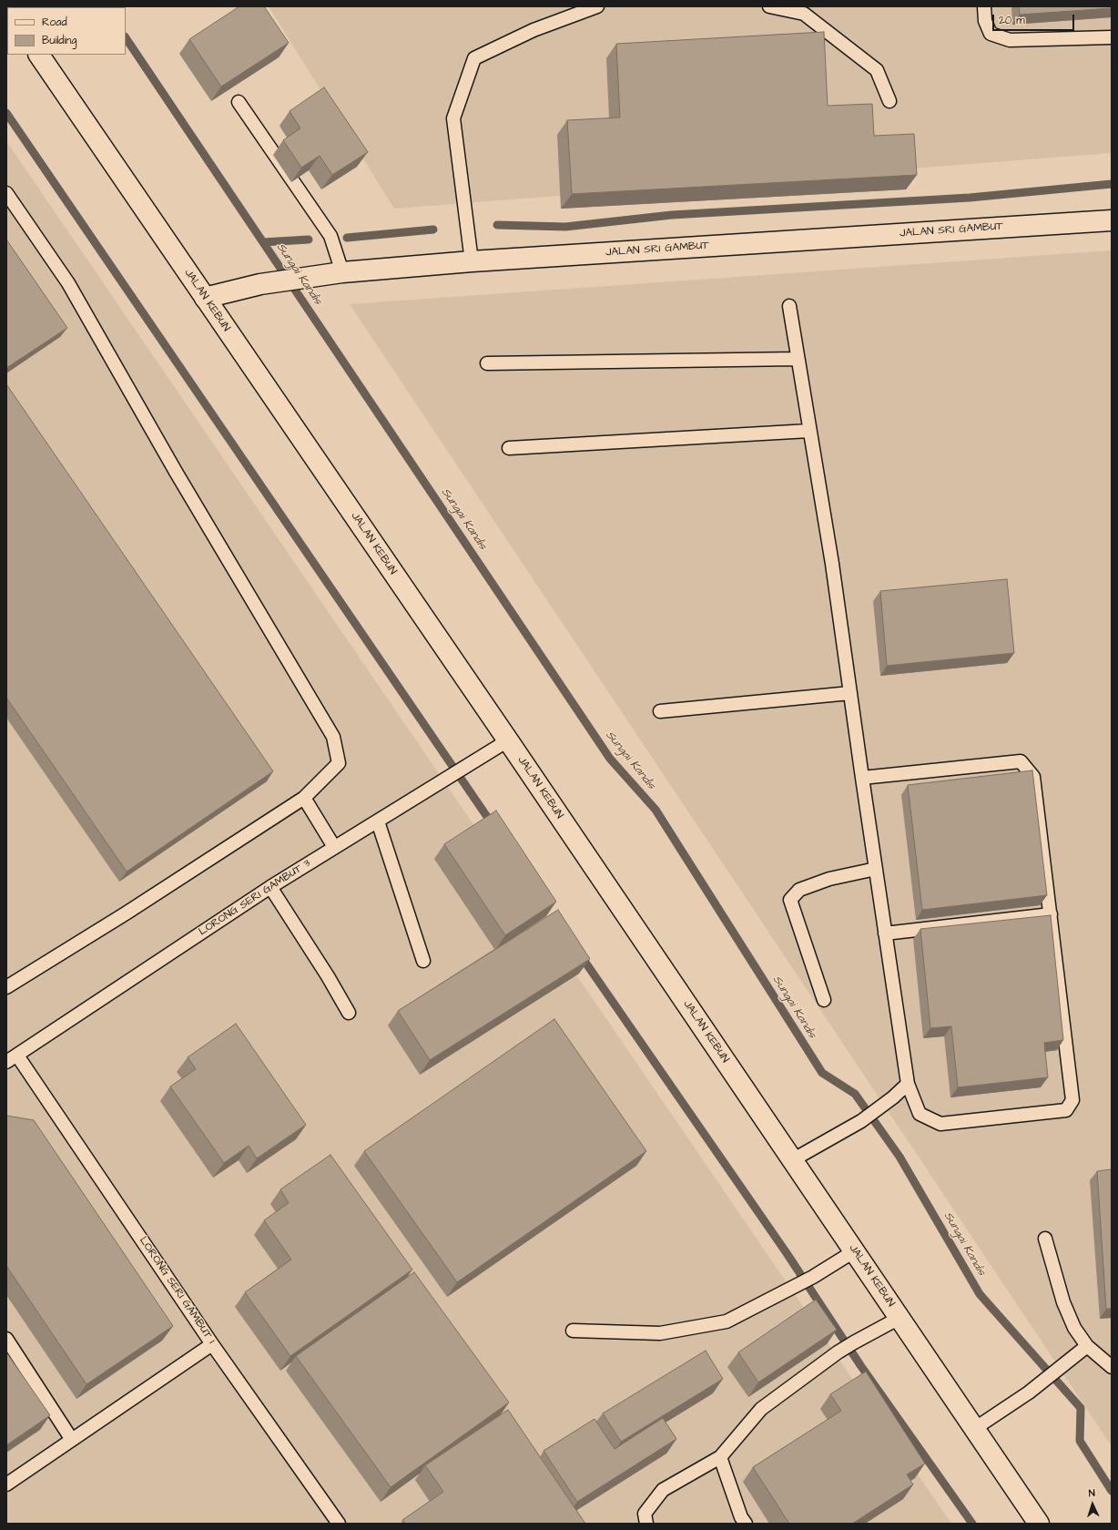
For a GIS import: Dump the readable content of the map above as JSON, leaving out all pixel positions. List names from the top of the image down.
{
  "streets": {
    "main road": ["JALAN SRI GAMBUT", "JALAN KEBUN"],
    "lane": ["LORONG SERI GAMBUT 3", "LORONG SERI GAMBUT 1"]
  },
  "crossings": [
    ["JALAN SRI GAMBUT", "JALAN KEBUN"],
    ["JALAN KEBUN", "LORONG SERI GAMBUT 3"],
    ["LORONG SERI GAMBUT 3", "LORONG SERI GAMBUT 1"]
  ],
  "water": ["Sungai Kandis"],
  "legend": ["Road", "Building"],
  "scale_bar": "20 m",
  "north": "top"
}
